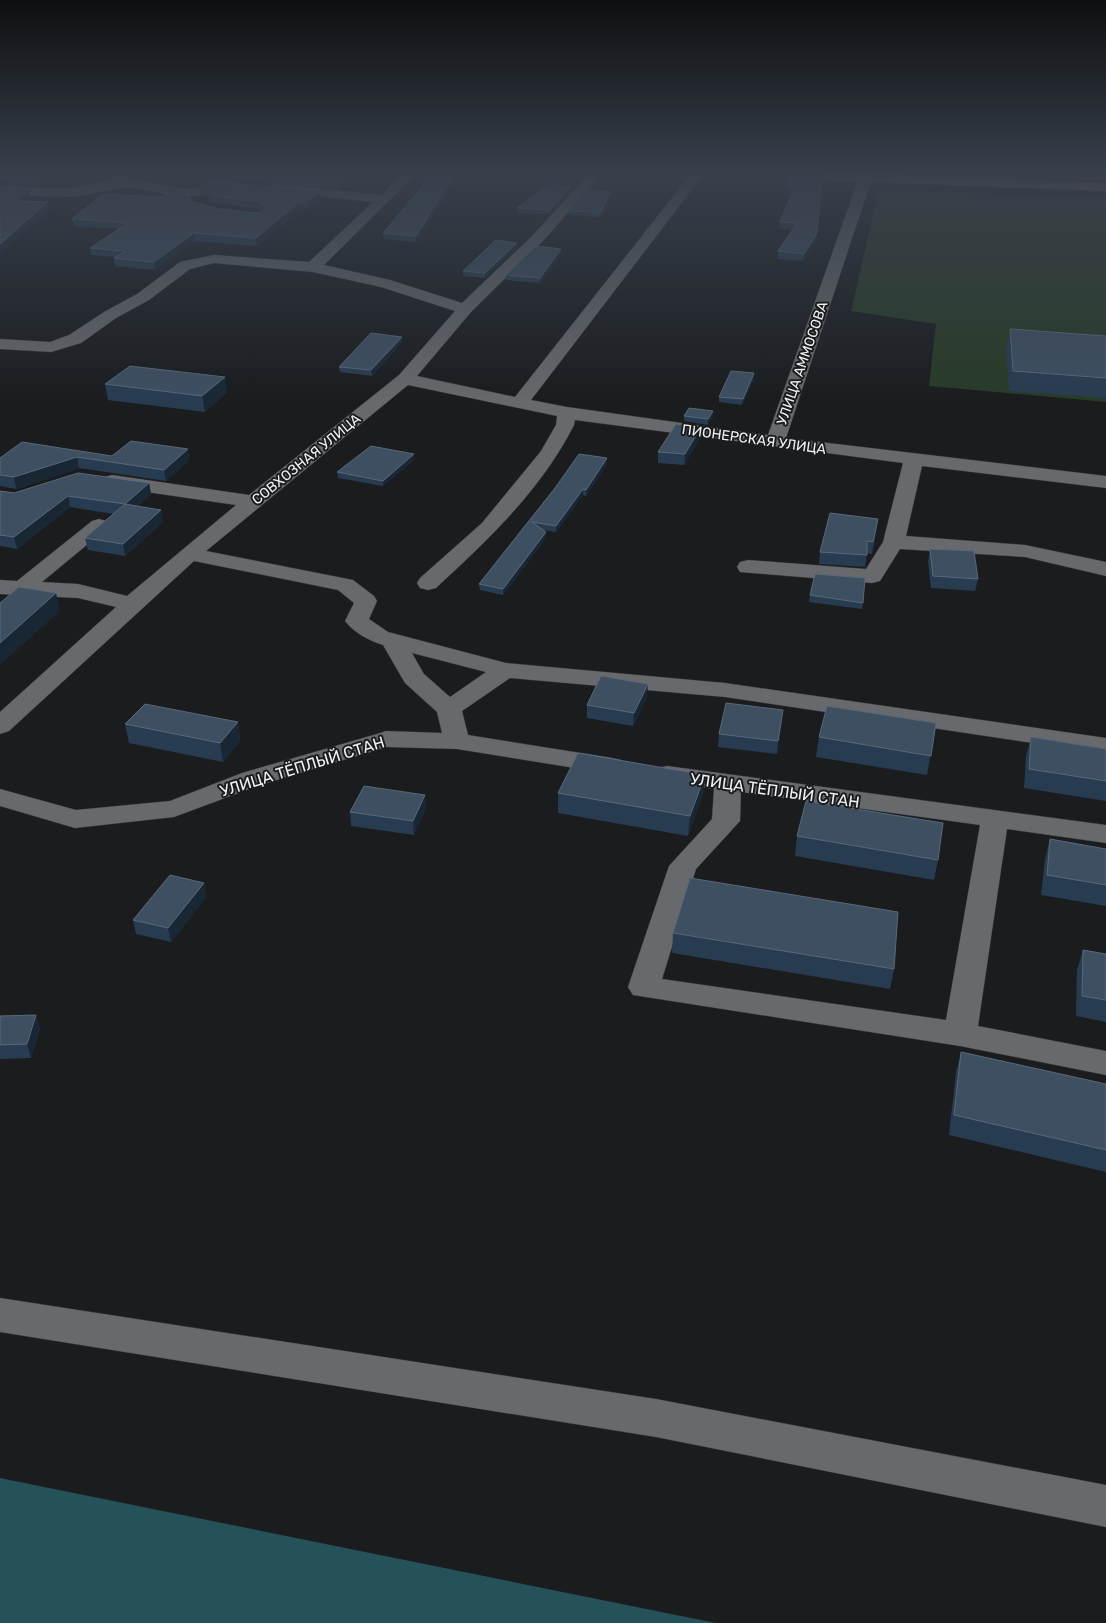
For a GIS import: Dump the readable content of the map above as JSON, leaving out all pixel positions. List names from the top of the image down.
{
  "streets": {
    "street": [
      "УЛИЦА АММОСОВА",
      "ПИОНЕРСКАЯ УЛИЦА",
      "СОВХОЗНАЯ УЛИЦА",
      "УЛИЦА ТЁПЛЫЙ СТАН"
    ]
  },
  "crossings": [
    ["УЛИЦА АММОСОВА", "ПИОНЕРСКАЯ УЛИЦА"],
    ["ПИОНЕРСКАЯ УЛИЦА", "СОВХОЗНАЯ УЛИЦА"]
  ]
}
